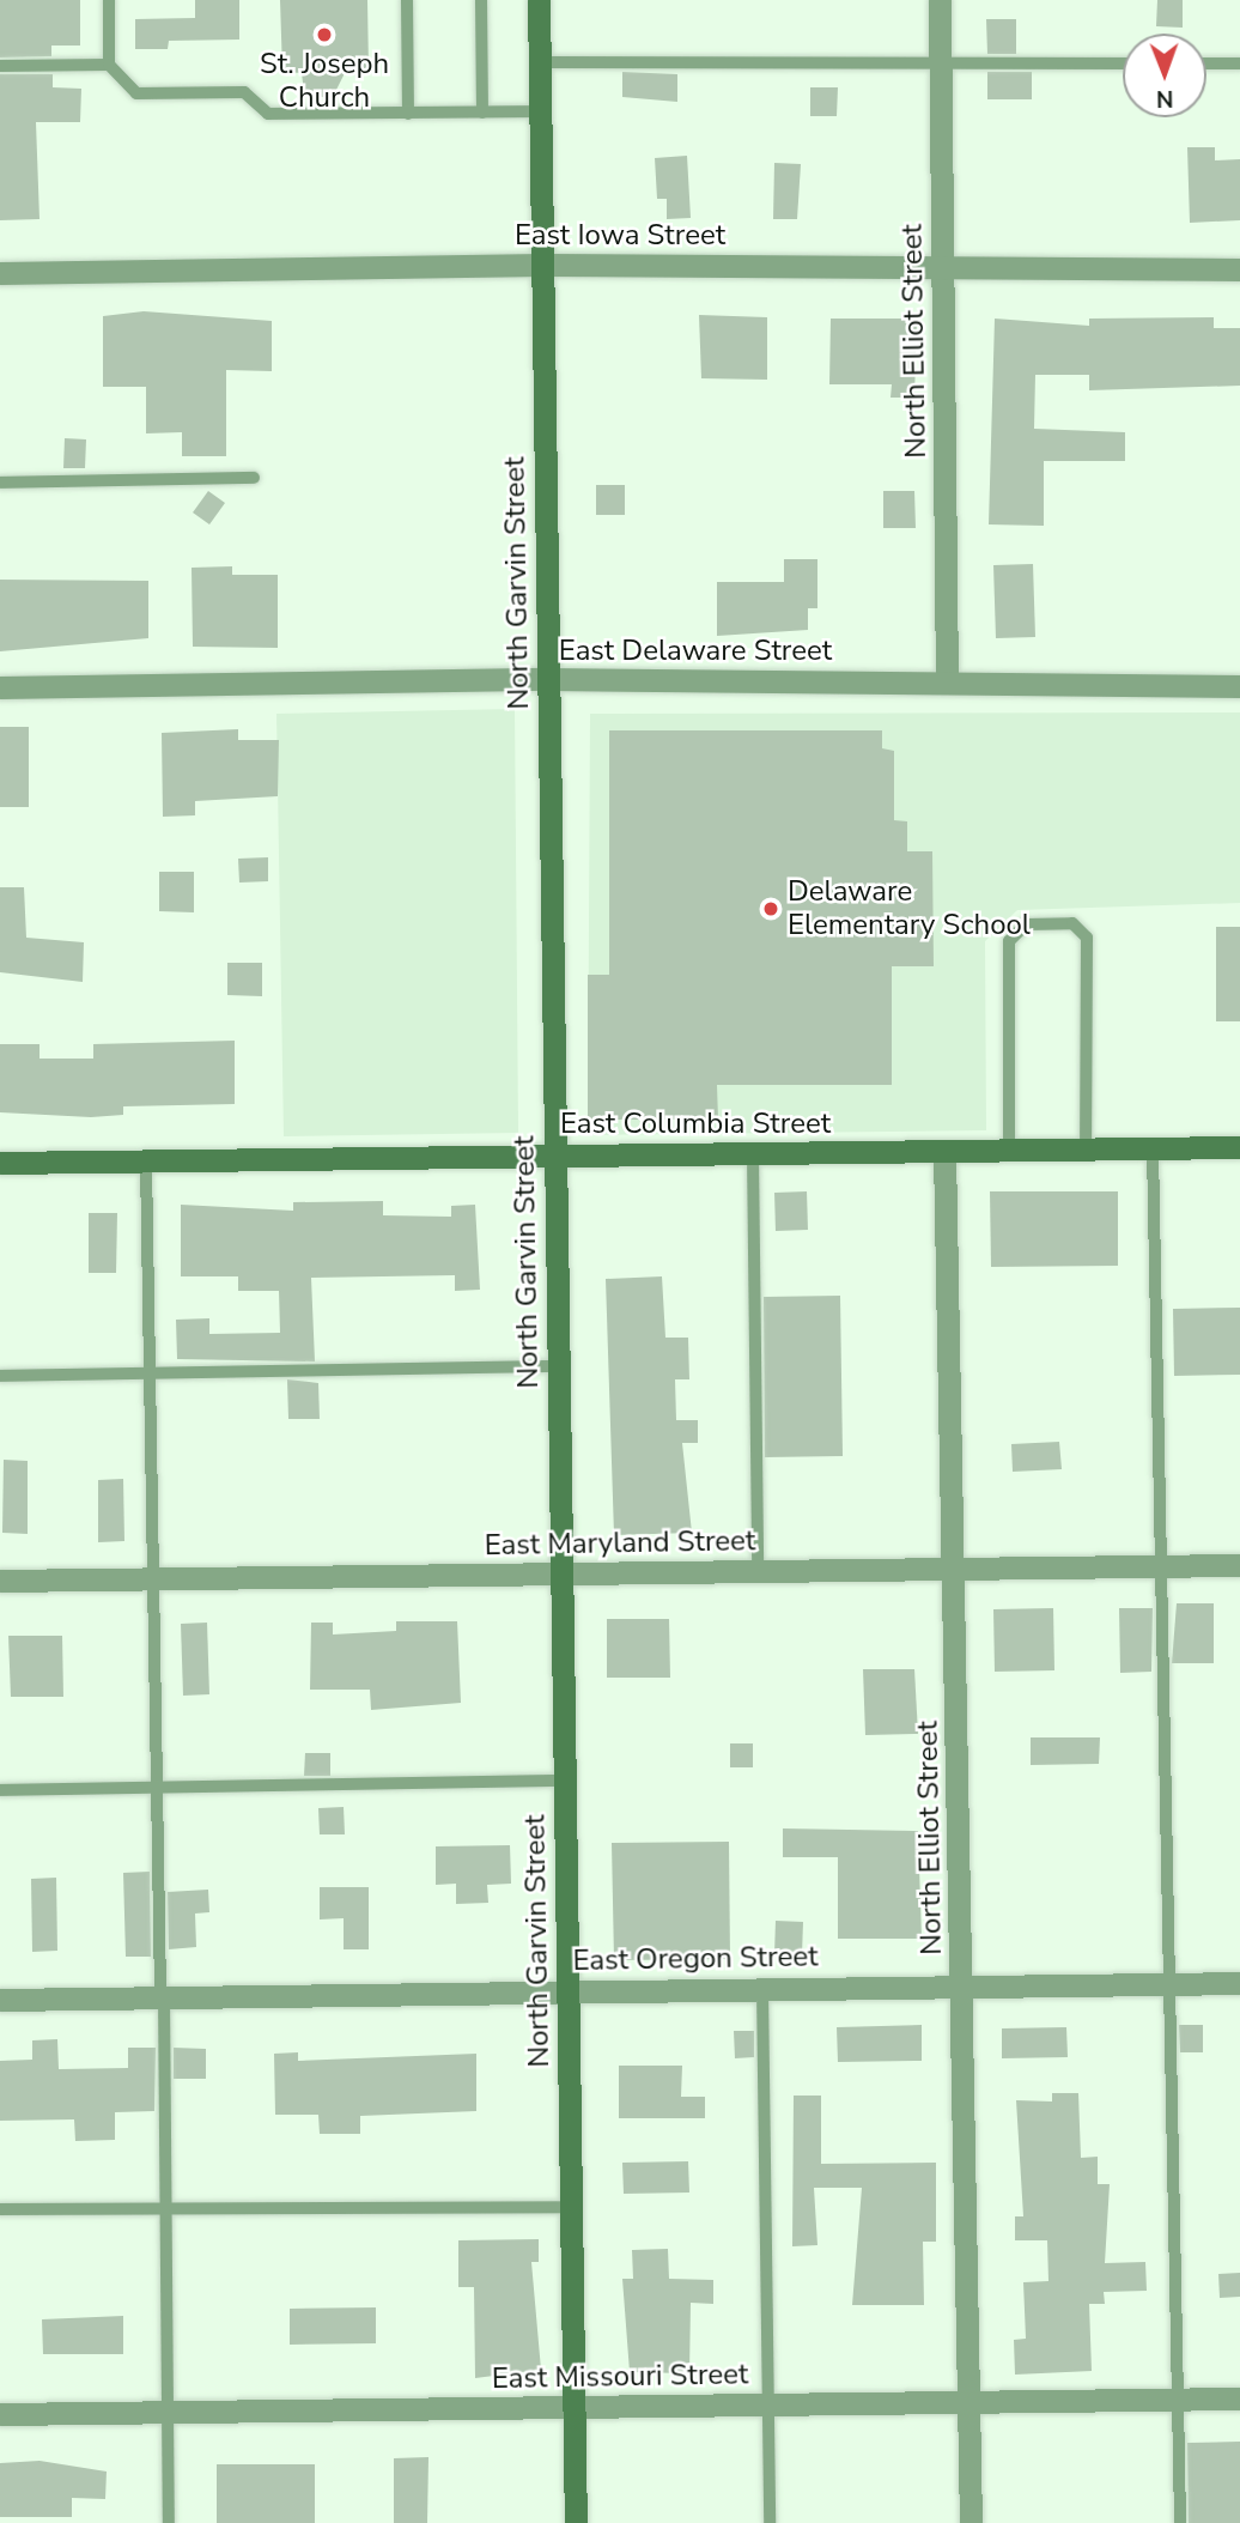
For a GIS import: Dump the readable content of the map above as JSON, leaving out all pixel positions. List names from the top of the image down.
{
  "streets": {
    "main road": ["North Garvin Street", "East Columbia Street"],
    "street": [
      "East Iowa Street",
      "North Elliot Street",
      "East Delaware Street",
      "East Maryland Street",
      "East Oregon Street",
      "East Missouri Street"
    ]
  },
  "crossings": [
    ["East Iowa Street", "North Elliot Street"],
    ["East Iowa Street", "North Garvin Street"],
    ["North Elliot Street", "East Delaware Street"],
    ["North Elliot Street", "East Columbia Street"],
    ["North Elliot Street", "East Maryland Street"],
    ["North Elliot Street", "East Oregon Street"],
    ["North Elliot Street", "East Missouri Street"],
    ["North Garvin Street", "East Delaware Street"],
    ["North Garvin Street", "East Columbia Street"],
    ["North Garvin Street", "East Maryland Street"],
    ["North Garvin Street", "East Oregon Street"],
    ["North Garvin Street", "East Missouri Street"]
  ],
  "places": ["St. Joseph Church", "Delaware Elementary School"],
  "north": "bottom"
}
